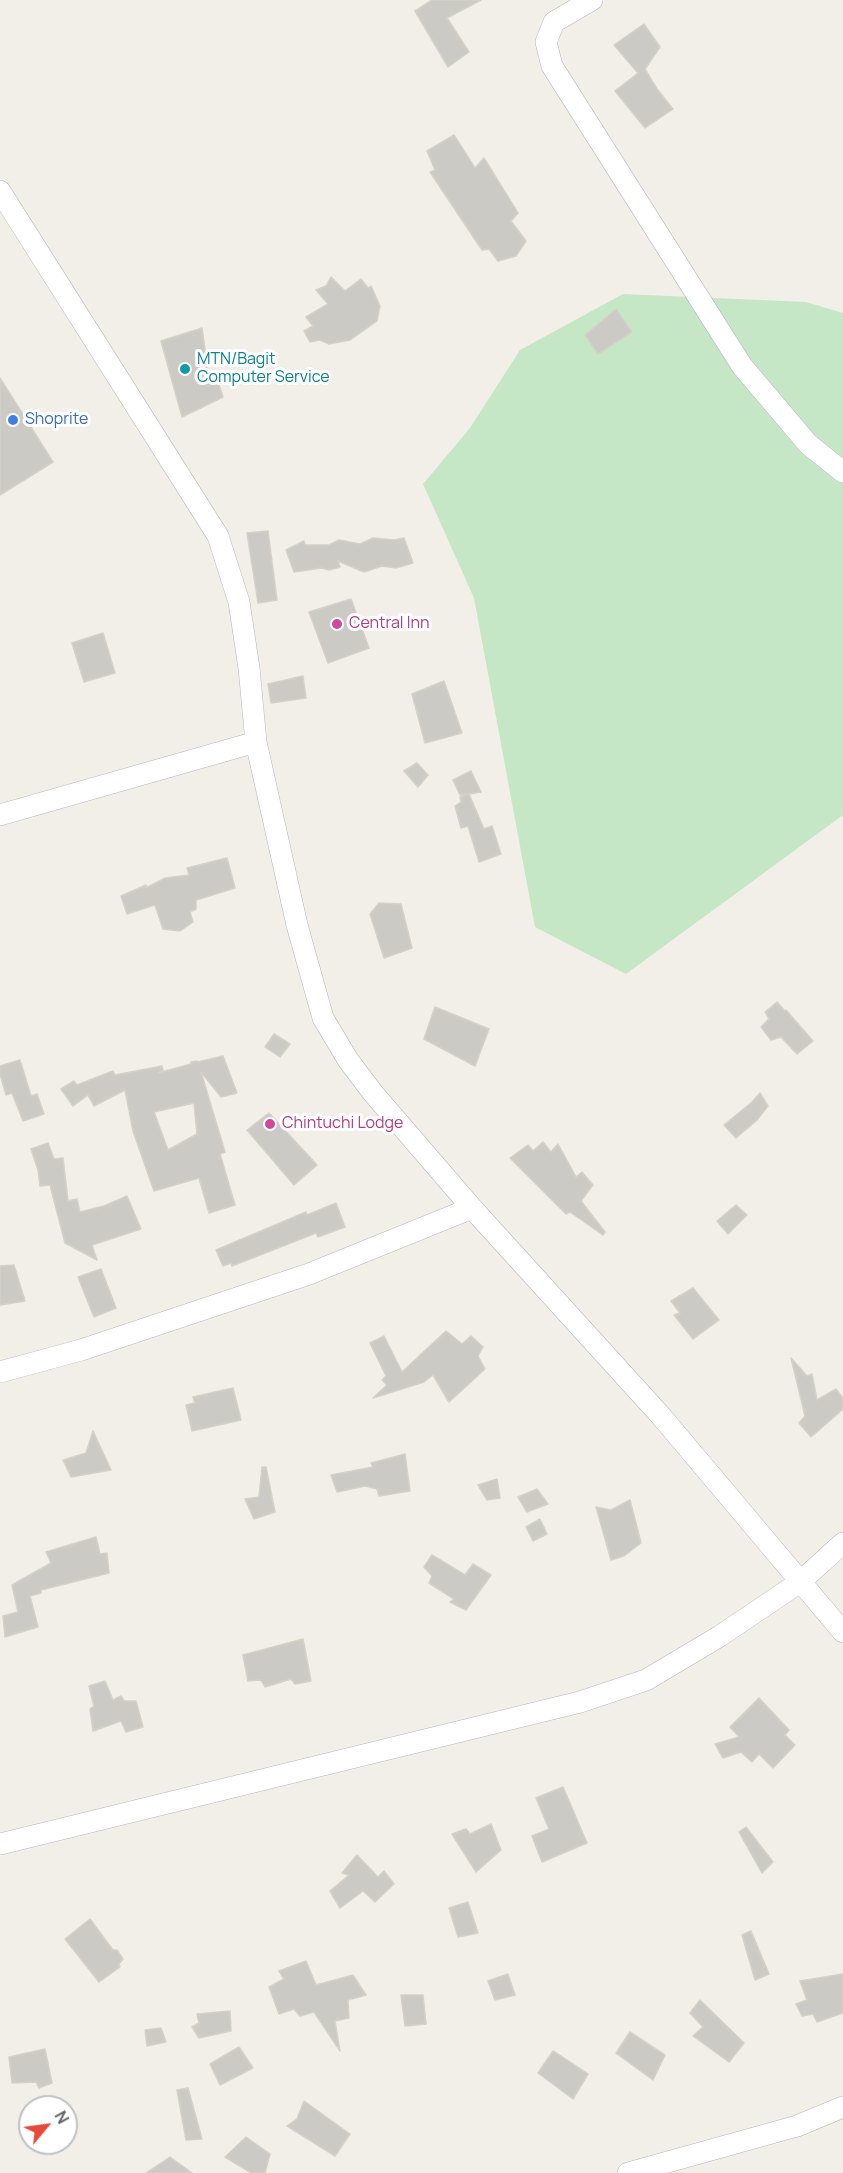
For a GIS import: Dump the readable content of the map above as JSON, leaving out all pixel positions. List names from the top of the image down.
{
  "places": [
    "MTN/Bagit Computer Service",
    "Shoprite",
    "Central Inn",
    "Chintuchi Lodge"
  ],
  "north": "top right"
}
